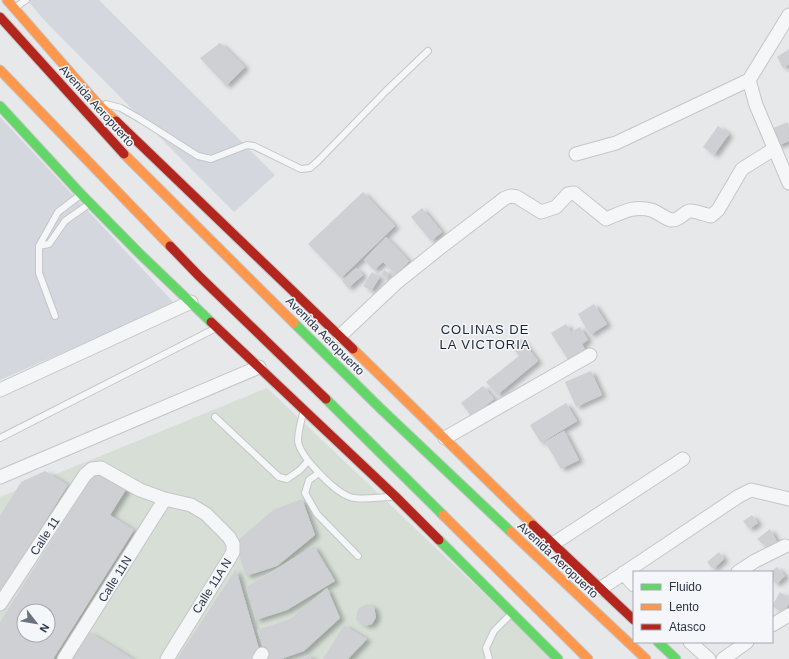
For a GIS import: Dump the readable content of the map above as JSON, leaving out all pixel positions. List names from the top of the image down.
{
  "streets": {
    "main road": ["Avenida Aeropuerto"],
    "street": ["Calle 11", "Calle 11N", "Calle 11A N"]
  },
  "crossings": [
    ["Calle 11", "Calle 11N"],
    ["Calle 11", "Calle 11A N"],
    ["Calle 11N", "Calle 11A N"]
  ],
  "districts": ["COLINAS DE LA VICTORIA"],
  "legend": ["Fluido", "Lento", "Atasco"],
  "north": "bottom right"
}
